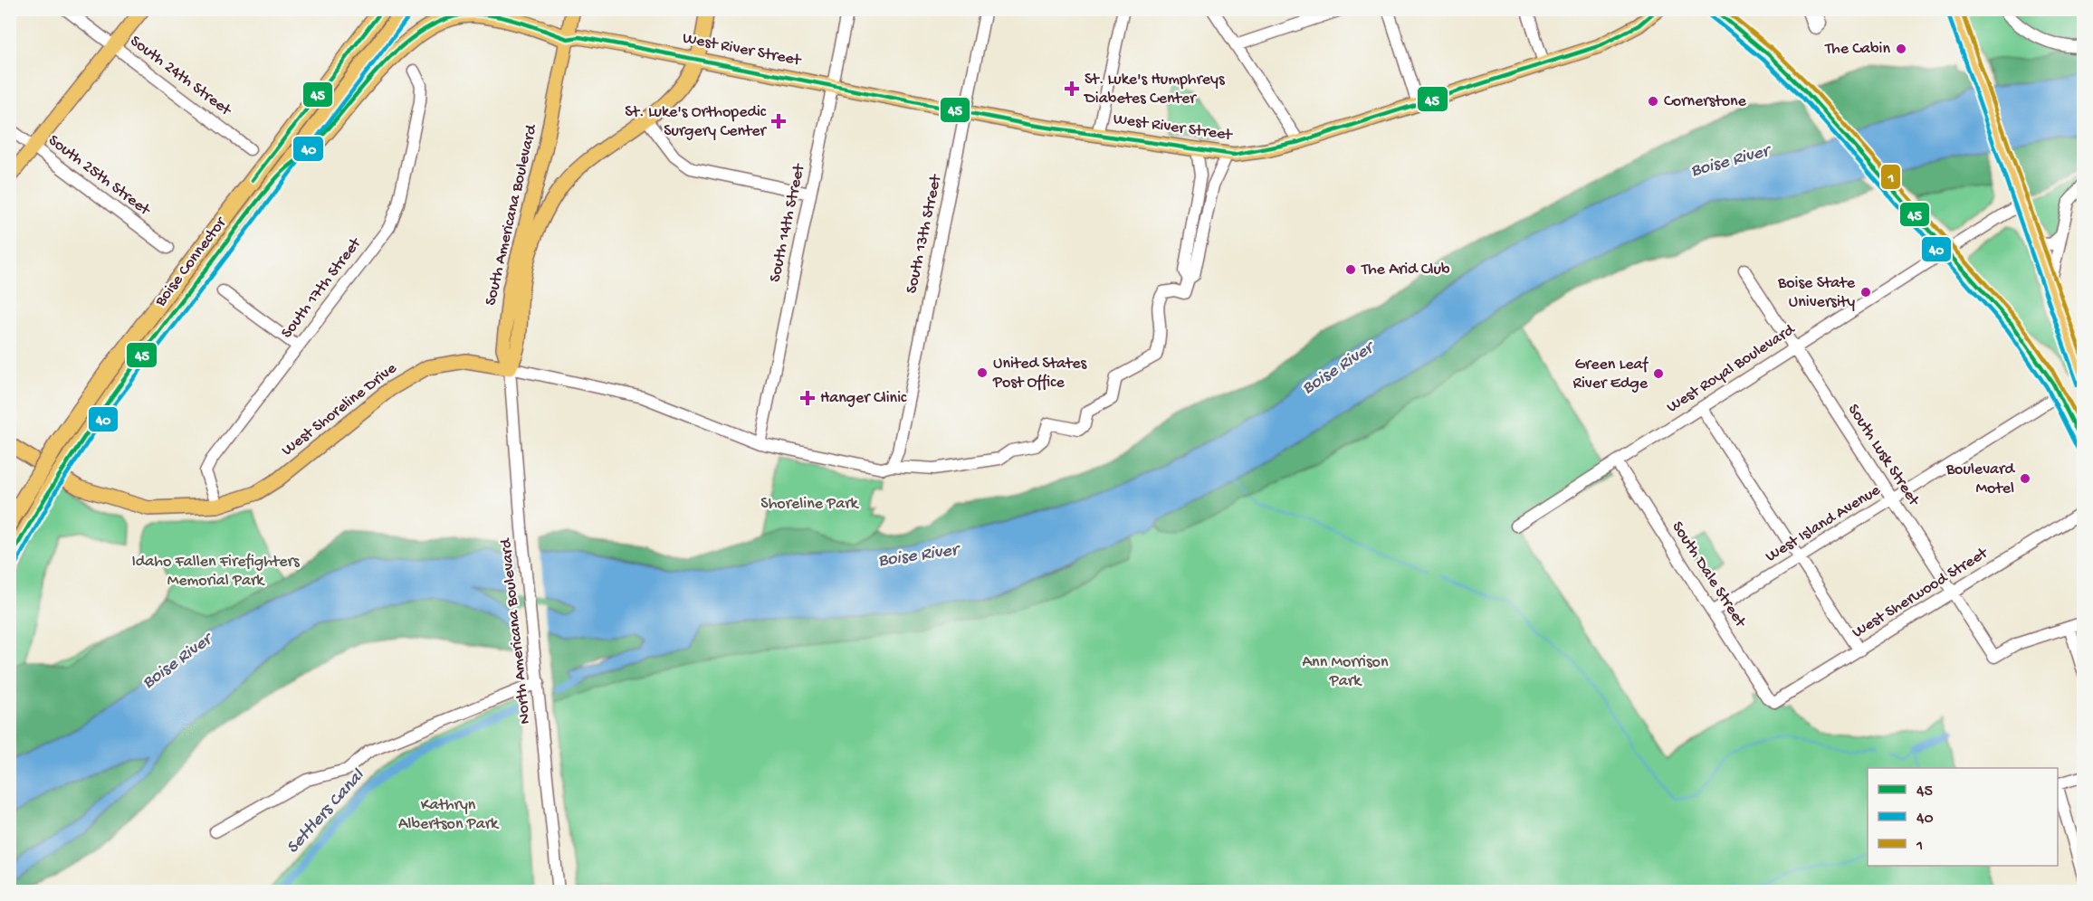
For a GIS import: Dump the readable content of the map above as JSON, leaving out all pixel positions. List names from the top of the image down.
{
  "streets": {
    "highway": ["Boise Connector"],
    "main road": ["West River Street", "South Americana Boulevard", "West Shoreline Drive"],
    "street": [
      "South 24th Street",
      "South 25th Street",
      "South 14th Street",
      "South 13th Street",
      "South 17th Street",
      "West Royal Boulevard",
      "South Lusk Street",
      "West Island Avenue",
      "South Dale Street",
      "West Sherwood Street",
      "North Americana Boulevard"
    ]
  },
  "crossings": [
    ["West River Street", "South Americana Boulevard"],
    ["West River Street", "South 14th Street"],
    ["West River Street", "South 13th Street"],
    ["South Americana Boulevard", "West Shoreline Drive"],
    ["South Americana Boulevard", "North Americana Boulevard"],
    ["South 14th Street", "West Shoreline Drive"],
    ["South 13th Street", "West Shoreline Drive"],
    ["South 17th Street", "West Shoreline Drive"],
    ["West Royal Boulevard", "South Lusk Street"],
    ["West Royal Boulevard", "South Dale Street"],
    ["West Shoreline Drive", "North Americana Boulevard"],
    ["South Lusk Street", "West Island Avenue"],
    ["South Lusk Street", "West Sherwood Street"],
    ["West Island Avenue", "South Dale Street"],
    ["South Dale Street", "West Sherwood Street"]
  ],
  "water": ["Boise River", "Settlers Canal"],
  "parks": [
    "Shoreline Park",
    "Idaho Fallen Firefighters Memorial Park",
    "Ann Morrison Park",
    "Kathryn Albertson Park"
  ],
  "places": {
    "other": [
      "The Cabin",
      "Cornerstone",
      "The Arid Club",
      "Boise State University",
      "United States Post Office",
      "Green Leaf River Edge",
      "Boulevard Motel"
    ],
    "health": ["St. Luke's Humphreys Diabetes Center", "St. Luke's Orthopedic Surgery Center", "Hanger Clinic"]
  },
  "lines": ["transit line 45", "transit line 1", "transit line 40"],
  "legend": ["45", "40", "1"]
}
